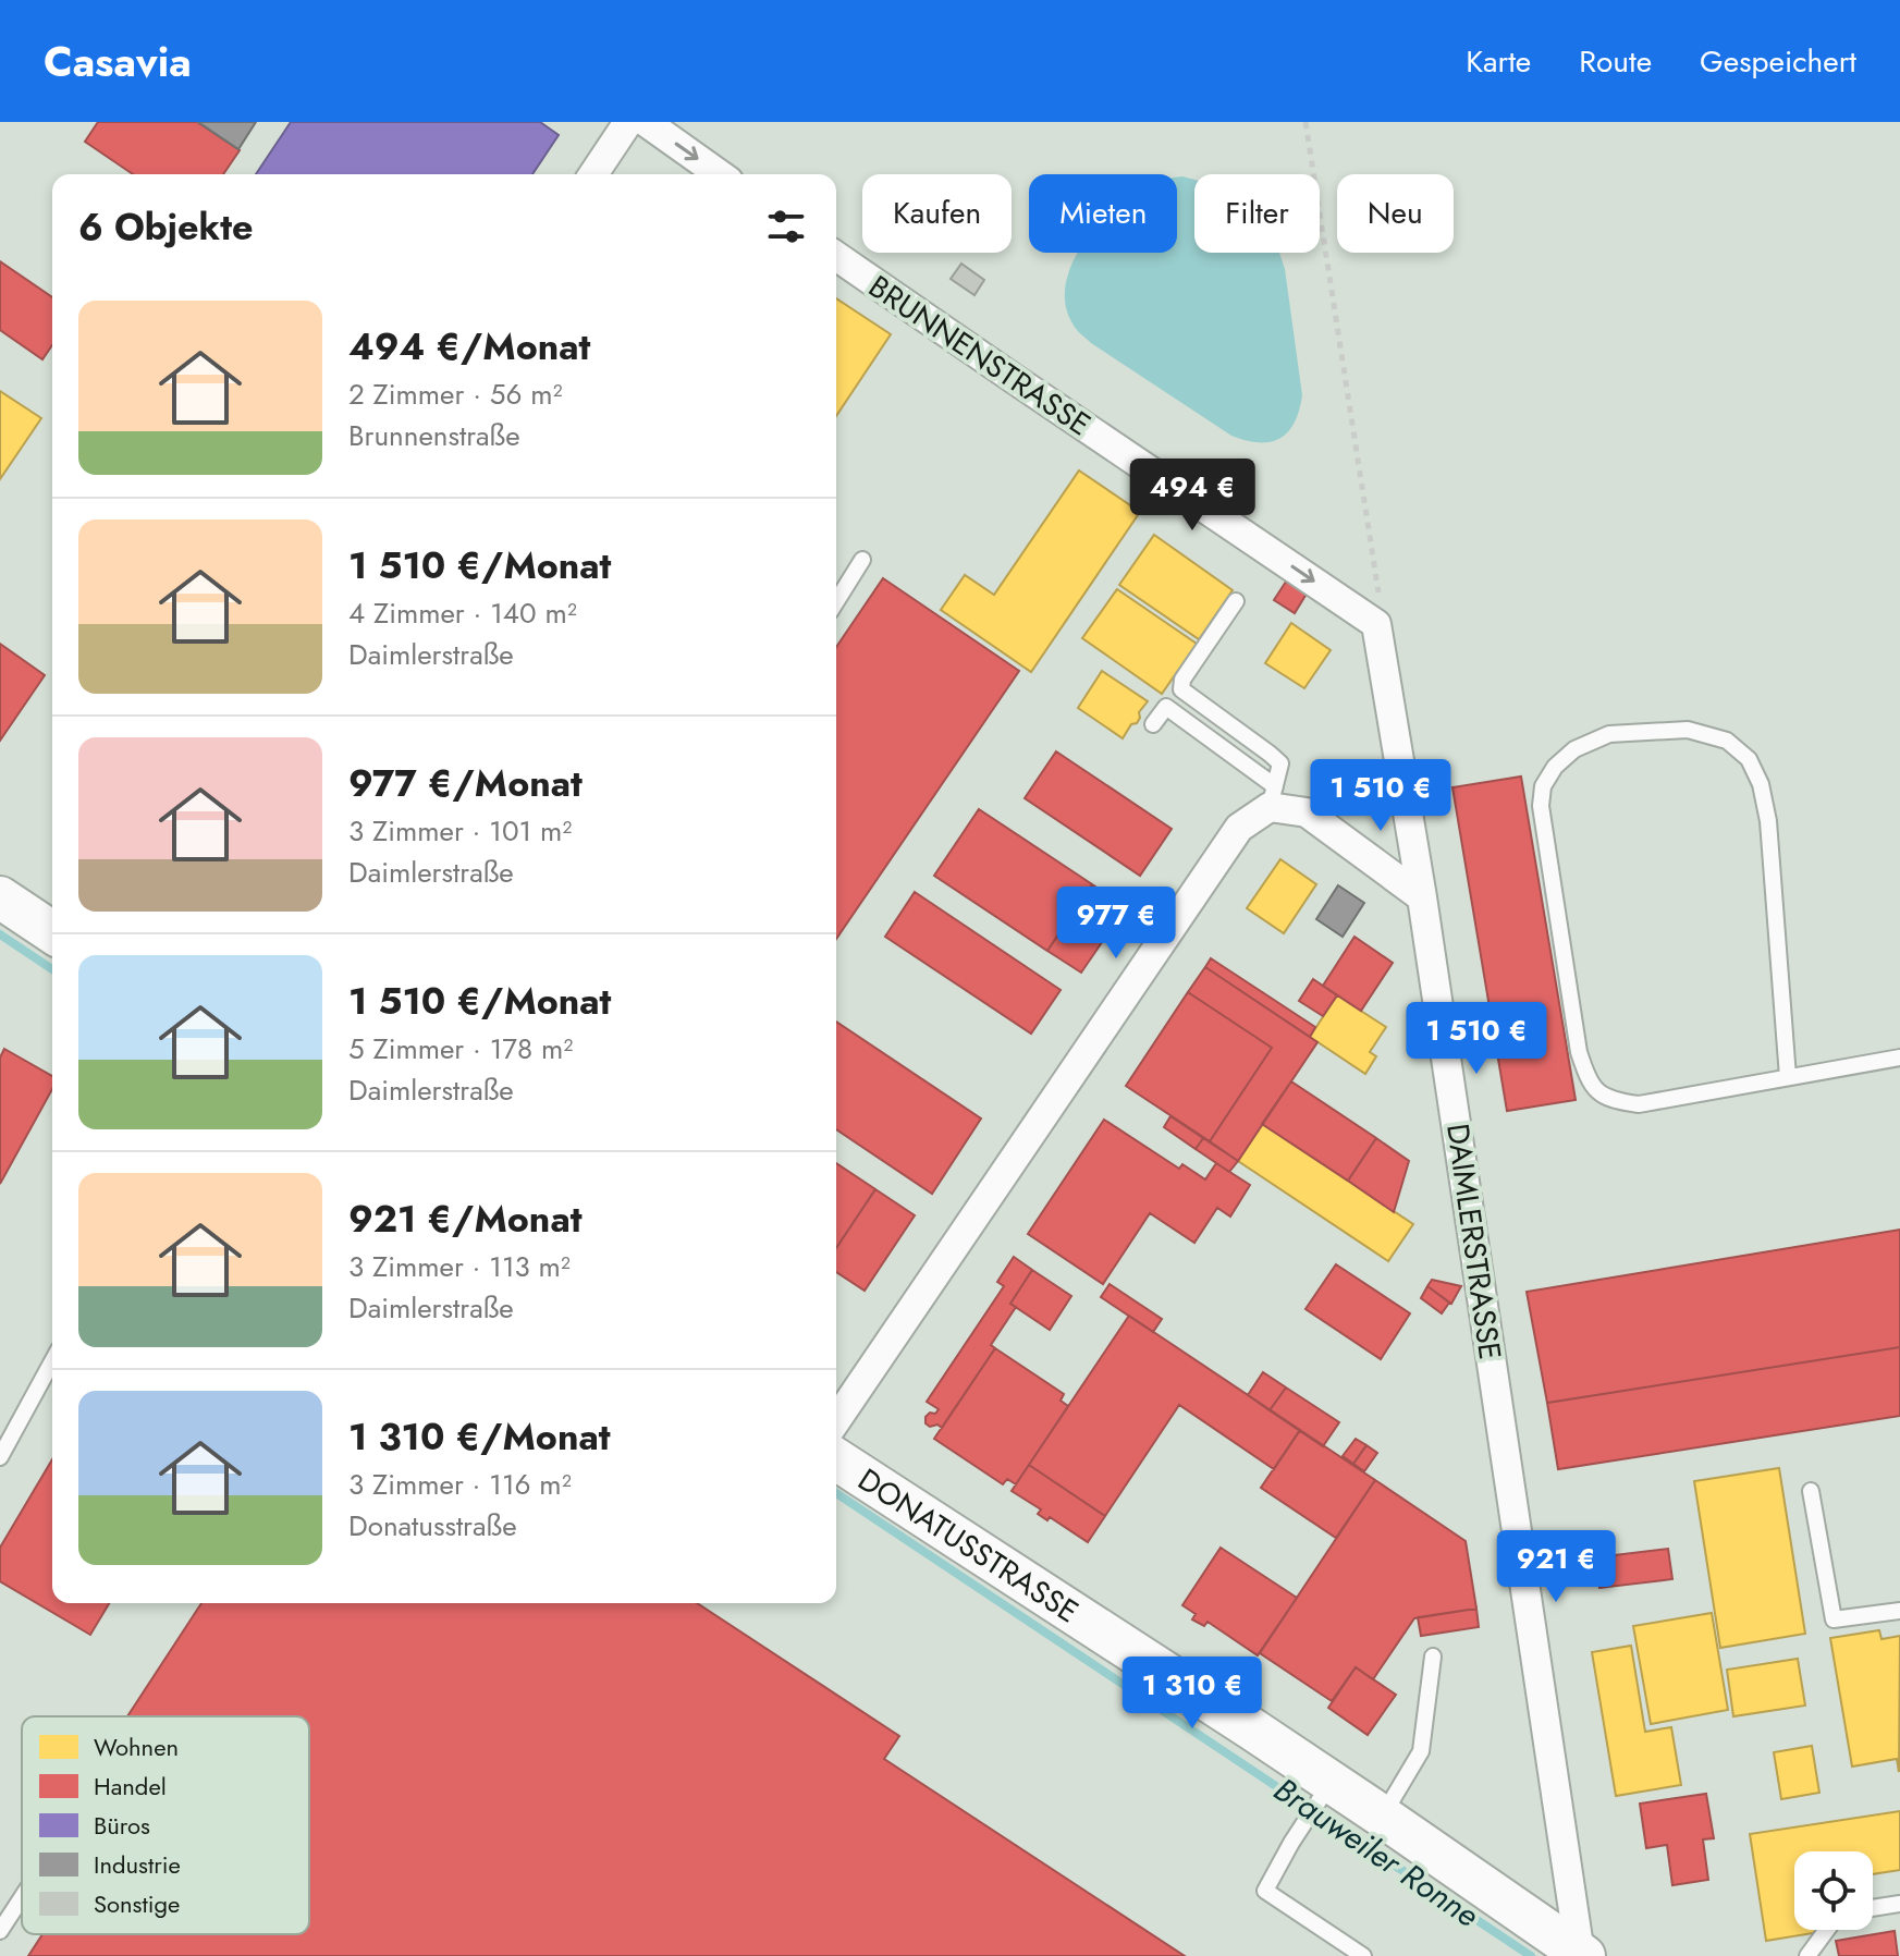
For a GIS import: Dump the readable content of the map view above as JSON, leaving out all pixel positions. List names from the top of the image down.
{
  "streets": {
    "street": ["BRUNNENSTRASSE", "DAIMLERSTRASSE", "DONATUSSTRASSE"]
  },
  "crossings": [
    ["DAIMLERSTRASSE", "DONATUSSTRASSE"]
  ],
  "one_way": ["BRUNNENSTRASSE"],
  "water": ["Brauweiler Ronne"],
  "legend": [
    "Wohnen",
    "Handel",
    "Büros",
    "Industrie",
    "Sonstige"
  ],
  "page": {
    "header": "Casavia",
    "nav": ["Karte", "Route", "Gespeichert"],
    "chip": [
      "Kaufen",
      "Mieten",
      "Filter",
      "Neu"
    ],
    "heading": "6 Objekte",
    "list": [
      {
        "name": "494 €/Monat",
        "note": "2 Zimmer · 56 m² · Brunnenstraße"
      },
      {
        "name": "1 510 €/Monat",
        "note": "4 Zimmer · 140 m² · Daimlerstraße"
      },
      {
        "name": "977 €/Monat",
        "note": "3 Zimmer · 101 m² · Daimlerstraße"
      },
      {
        "name": "1 510 €/Monat",
        "note": "5 Zimmer · 178 m² · Daimlerstraße"
      },
      {
        "name": "921 €/Monat",
        "note": "3 Zimmer · 113 m² · Daimlerstraße"
      },
      {
        "name": "1 310 €/Monat",
        "note": "3 Zimmer · 116 m² · Donatusstraße"
      }
    ],
    "price": [
      "494 €",
      "1 510 €",
      "977 €",
      "1 510 €",
      "921 €",
      "1 310 €"
    ]
  }
}
